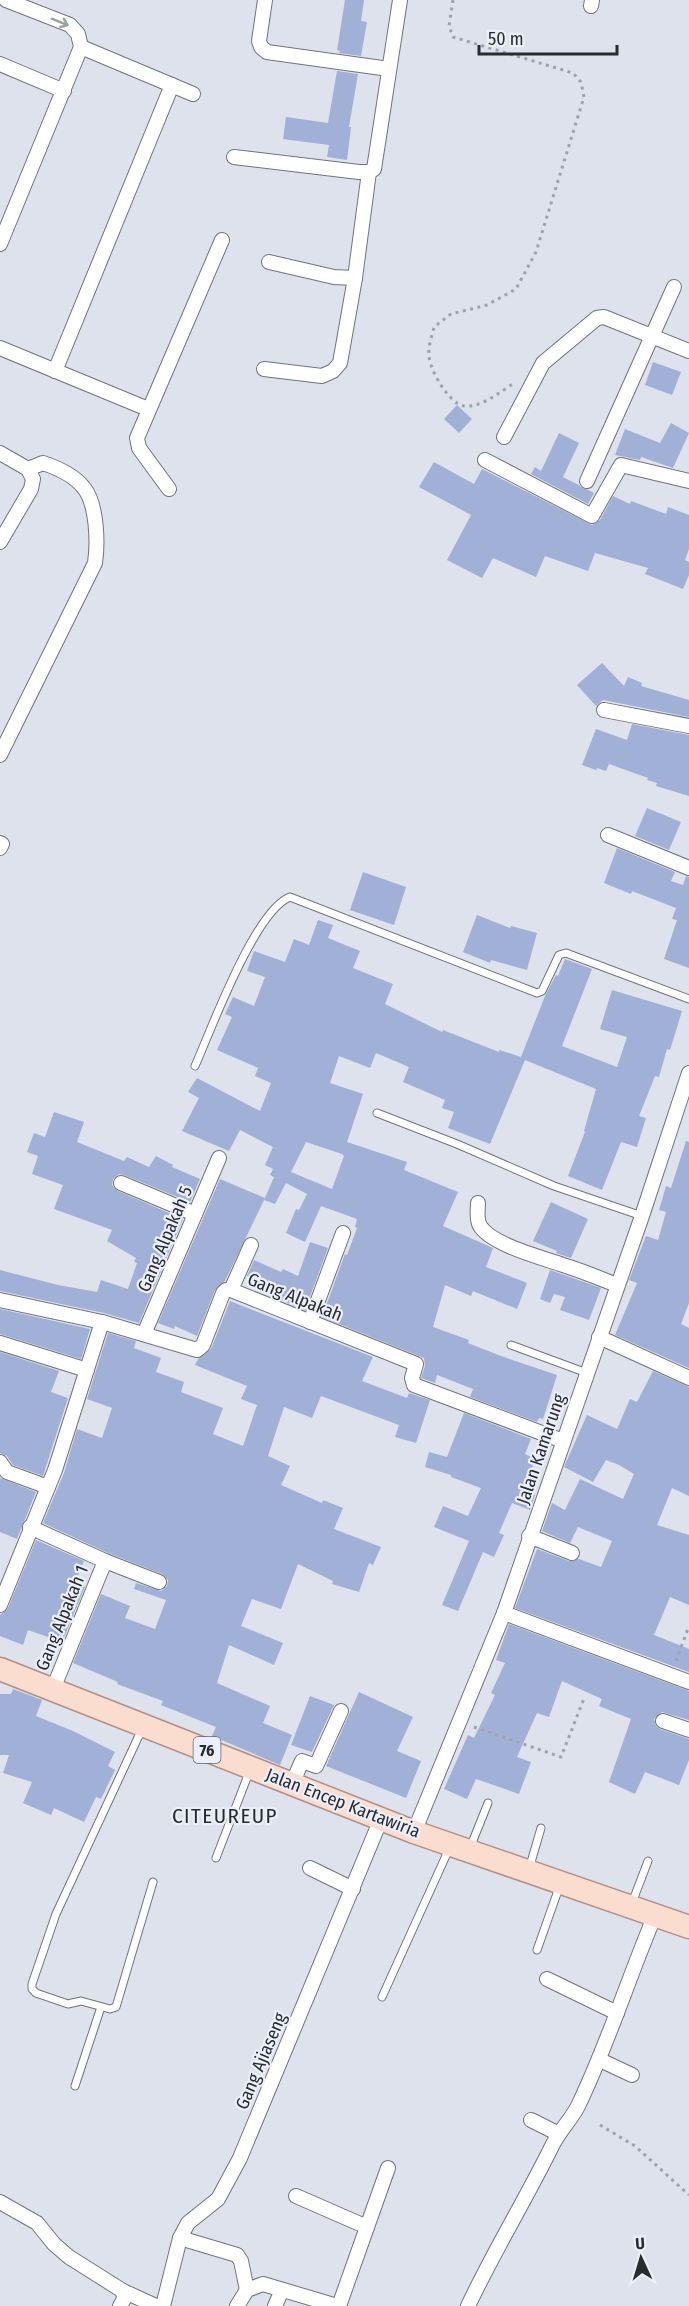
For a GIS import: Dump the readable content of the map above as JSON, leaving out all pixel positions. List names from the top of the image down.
{
  "streets": {
    "main road": ["76", "Jalan Encep Kartawiria"],
    "street": [
      "Gang Alpakah 5",
      "Gang Alpakah",
      "Jalan Kamarung",
      "Gang Alpakah 1",
      "Gang Ajiaseng"
    ]
  },
  "crossings": [
    ["Gang Alpakah 5", "Gang Alpakah"],
    ["Gang Alpakah", "Jalan Kamarung"],
    ["Jalan Kamarung", "Jalan Encep Kartawiria"],
    ["Gang Alpakah 1", "Jalan Encep Kartawiria"],
    ["Jalan Encep Kartawiria", "Gang Ajiaseng"]
  ],
  "districts": ["CITEUREUP"],
  "scale_bar": "50 m",
  "north": "top"
}
